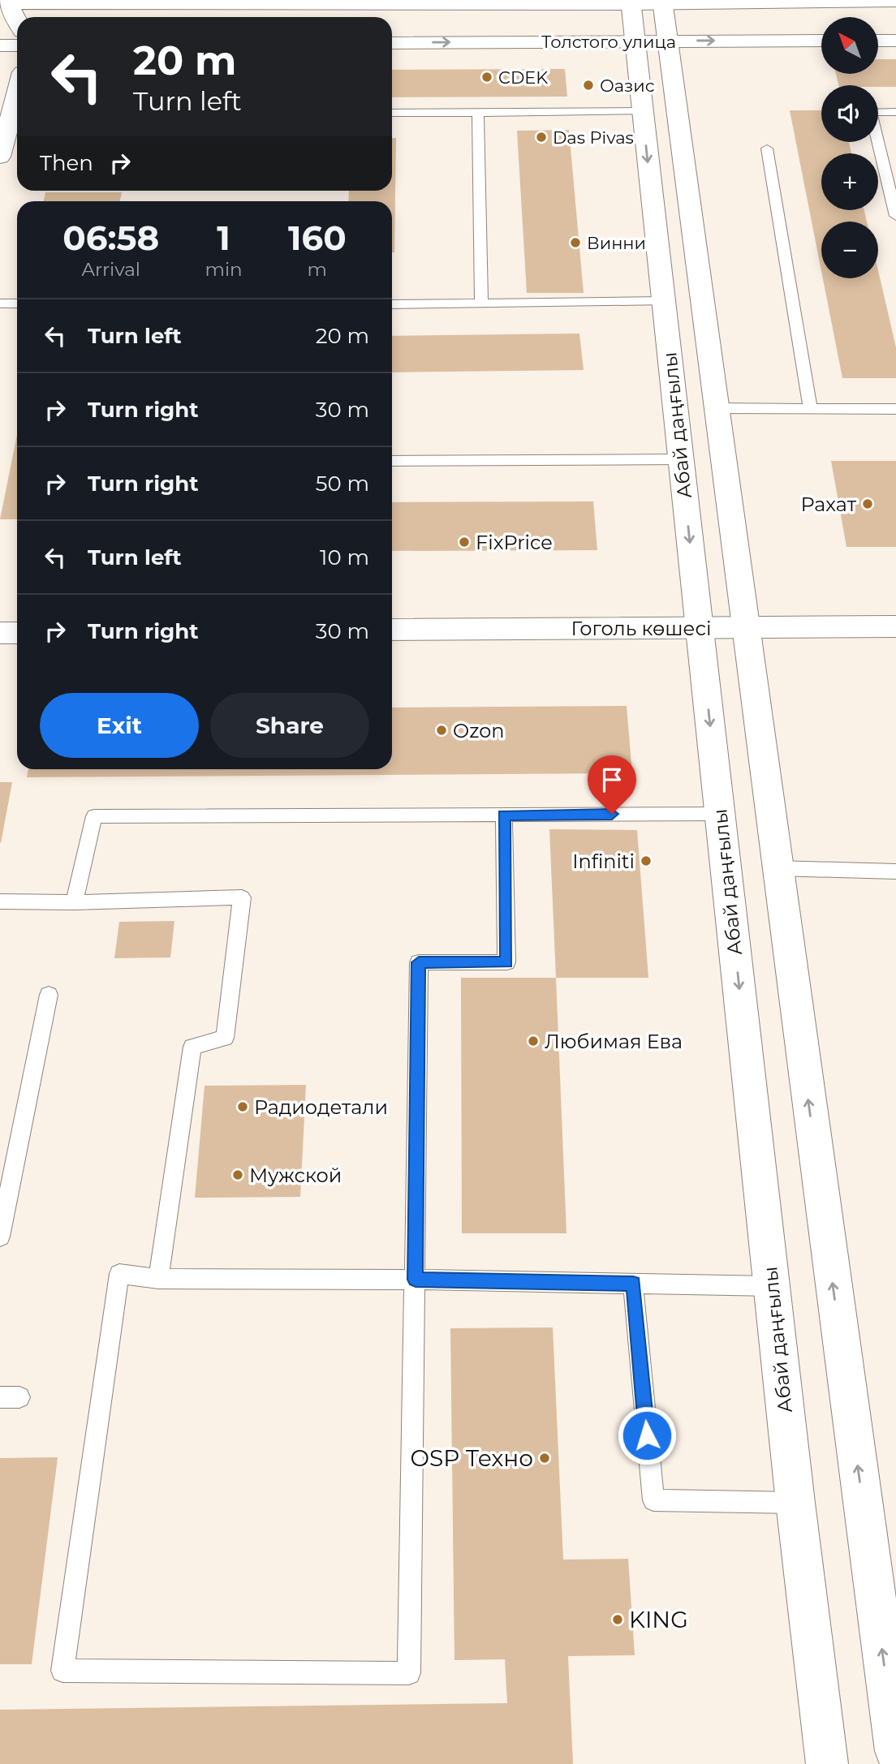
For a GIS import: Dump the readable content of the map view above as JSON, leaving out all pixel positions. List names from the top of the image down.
{
  "streets": {
    "main road": ["Толстого улица", "Абай даңғылы", "Гоголь көшесі"]
  },
  "crossings": [
    ["Толстого улица", "Абай даңғылы"],
    ["Абай даңғылы", "Гоголь көшесі"]
  ],
  "places": [
    "CDEK",
    "Оазис",
    "Das Pivas",
    "Винни",
    "Рахат",
    "FixPrice",
    "Ozon",
    "Infiniti",
    "Любимая Ева",
    "Радиодетали",
    "Мужской",
    "OSP Техно",
    "KING"
  ],
  "north": "top left",
  "page": {
    "map_buttons": ["+", "−"],
    "turn": ["20 m", "Turn left"],
    "then": "Then",
    "eta": [
      "06:58",
      "Arrival",
      "1",
      "min",
      "160",
      "m"
    ],
    "list": [
      {
        "name": "Turn left",
        "value": "20 m"
      },
      {
        "name": "Turn right",
        "value": "30 m"
      },
      {
        "name": "Turn right",
        "value": "50 m"
      },
      {
        "name": "Turn left",
        "value": "10 m"
      },
      {
        "name": "Turn right",
        "value": "30 m"
      }
    ],
    "buttons": ["Exit", "Share"]
  }
}
